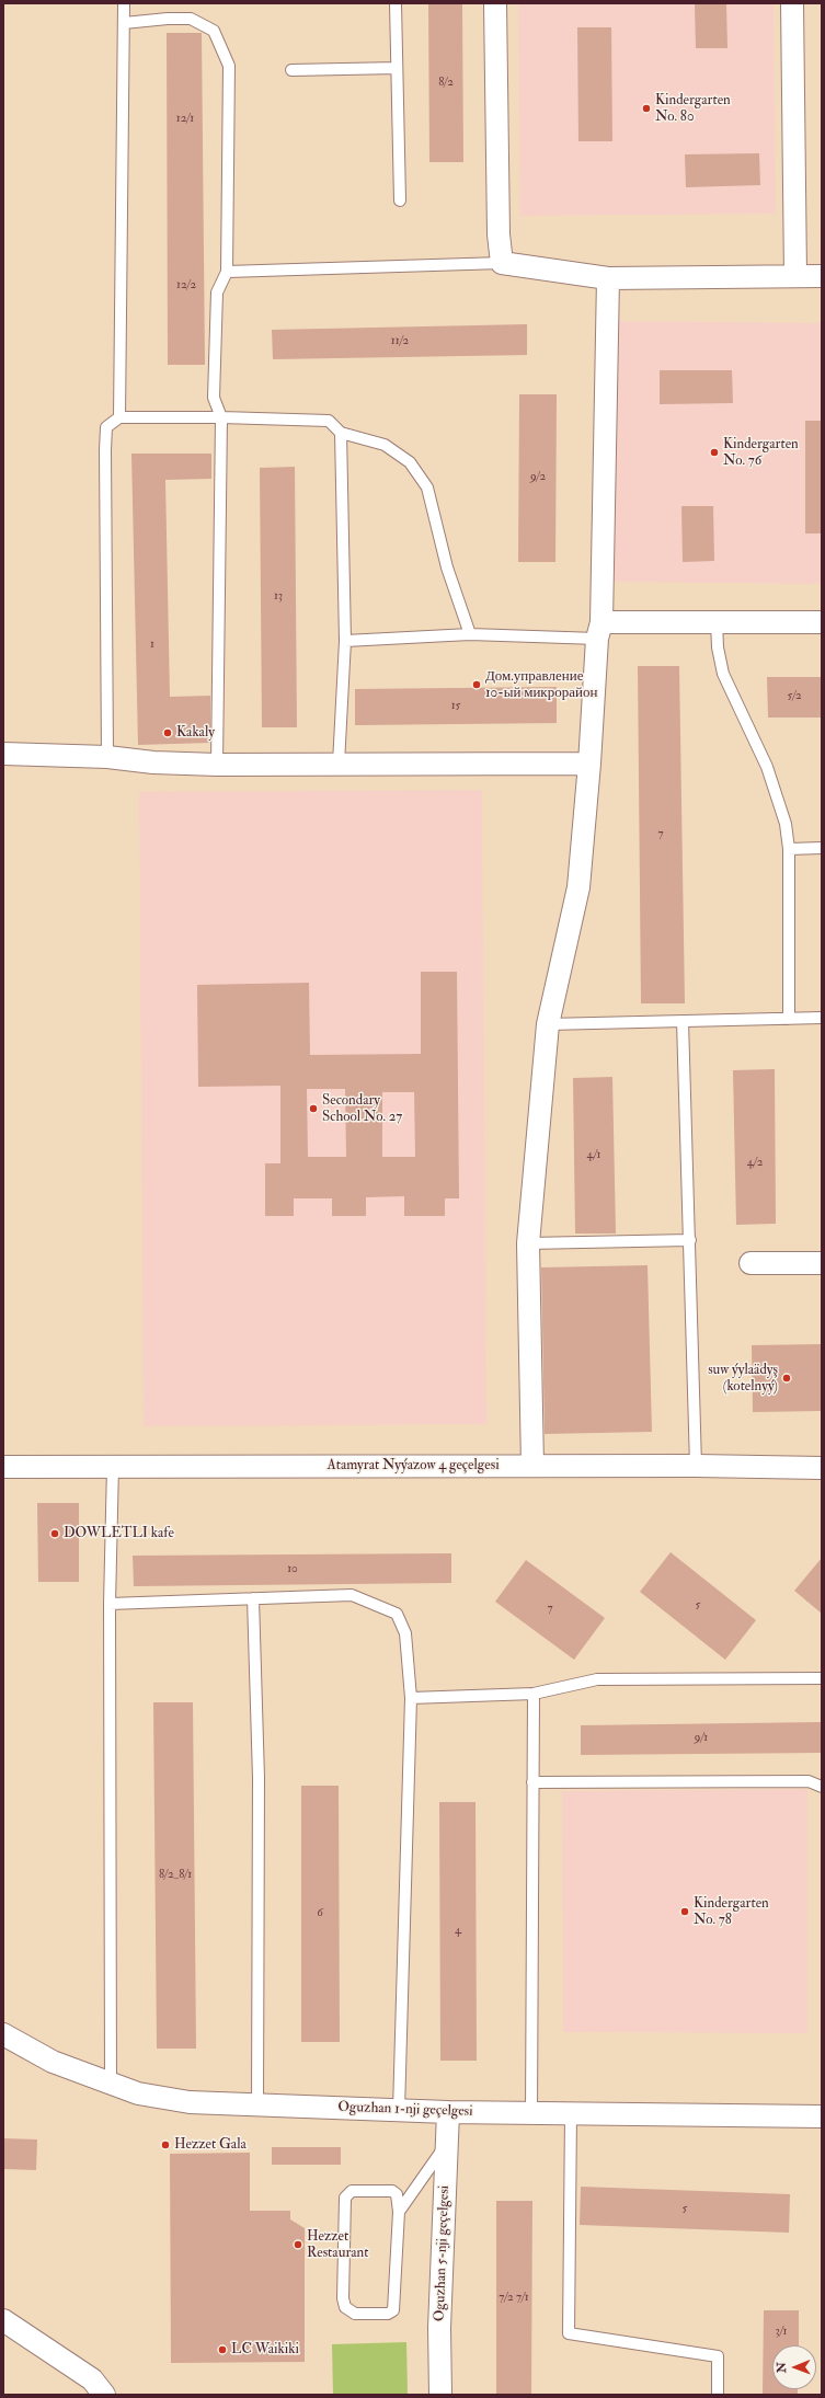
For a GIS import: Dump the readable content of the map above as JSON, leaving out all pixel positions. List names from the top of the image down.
{
  "streets": {
    "street": ["Atamyrat Nyýazow 4 geçelgesi", "Oguzhan 1-nji geçelgesi", "Oguzhan 5-nji geçelgesi"]
  },
  "crossings": [
    ["Oguzhan 1-nji geçelgesi", "Oguzhan 5-nji geçelgesi"]
  ],
  "places": [
    "Kindergarten No. 80",
    "Kindergarten No. 76",
    "Дом.управление 10-ый микрорайон",
    "Kakaly",
    "Secondary School No. 27",
    "suw ýylaädyş (kotelnyý)",
    "DOWLETLI kafe",
    "Kindergarten No. 78",
    "Hezzet Gala",
    "Hezzet Restaurant",
    "LC Waikiki"
  ],
  "house_numbers": [
    "8/2",
    "12/1",
    "12/2",
    "11/2",
    "9/2",
    "13",
    "1",
    "5/2",
    "15",
    "7",
    "4/1",
    "4/2",
    "10",
    "5",
    "7",
    "9/1",
    "8/2_8/1",
    "6",
    "4",
    "5",
    "7/2 7/1",
    "3/1"
  ],
  "north": "left"
}
